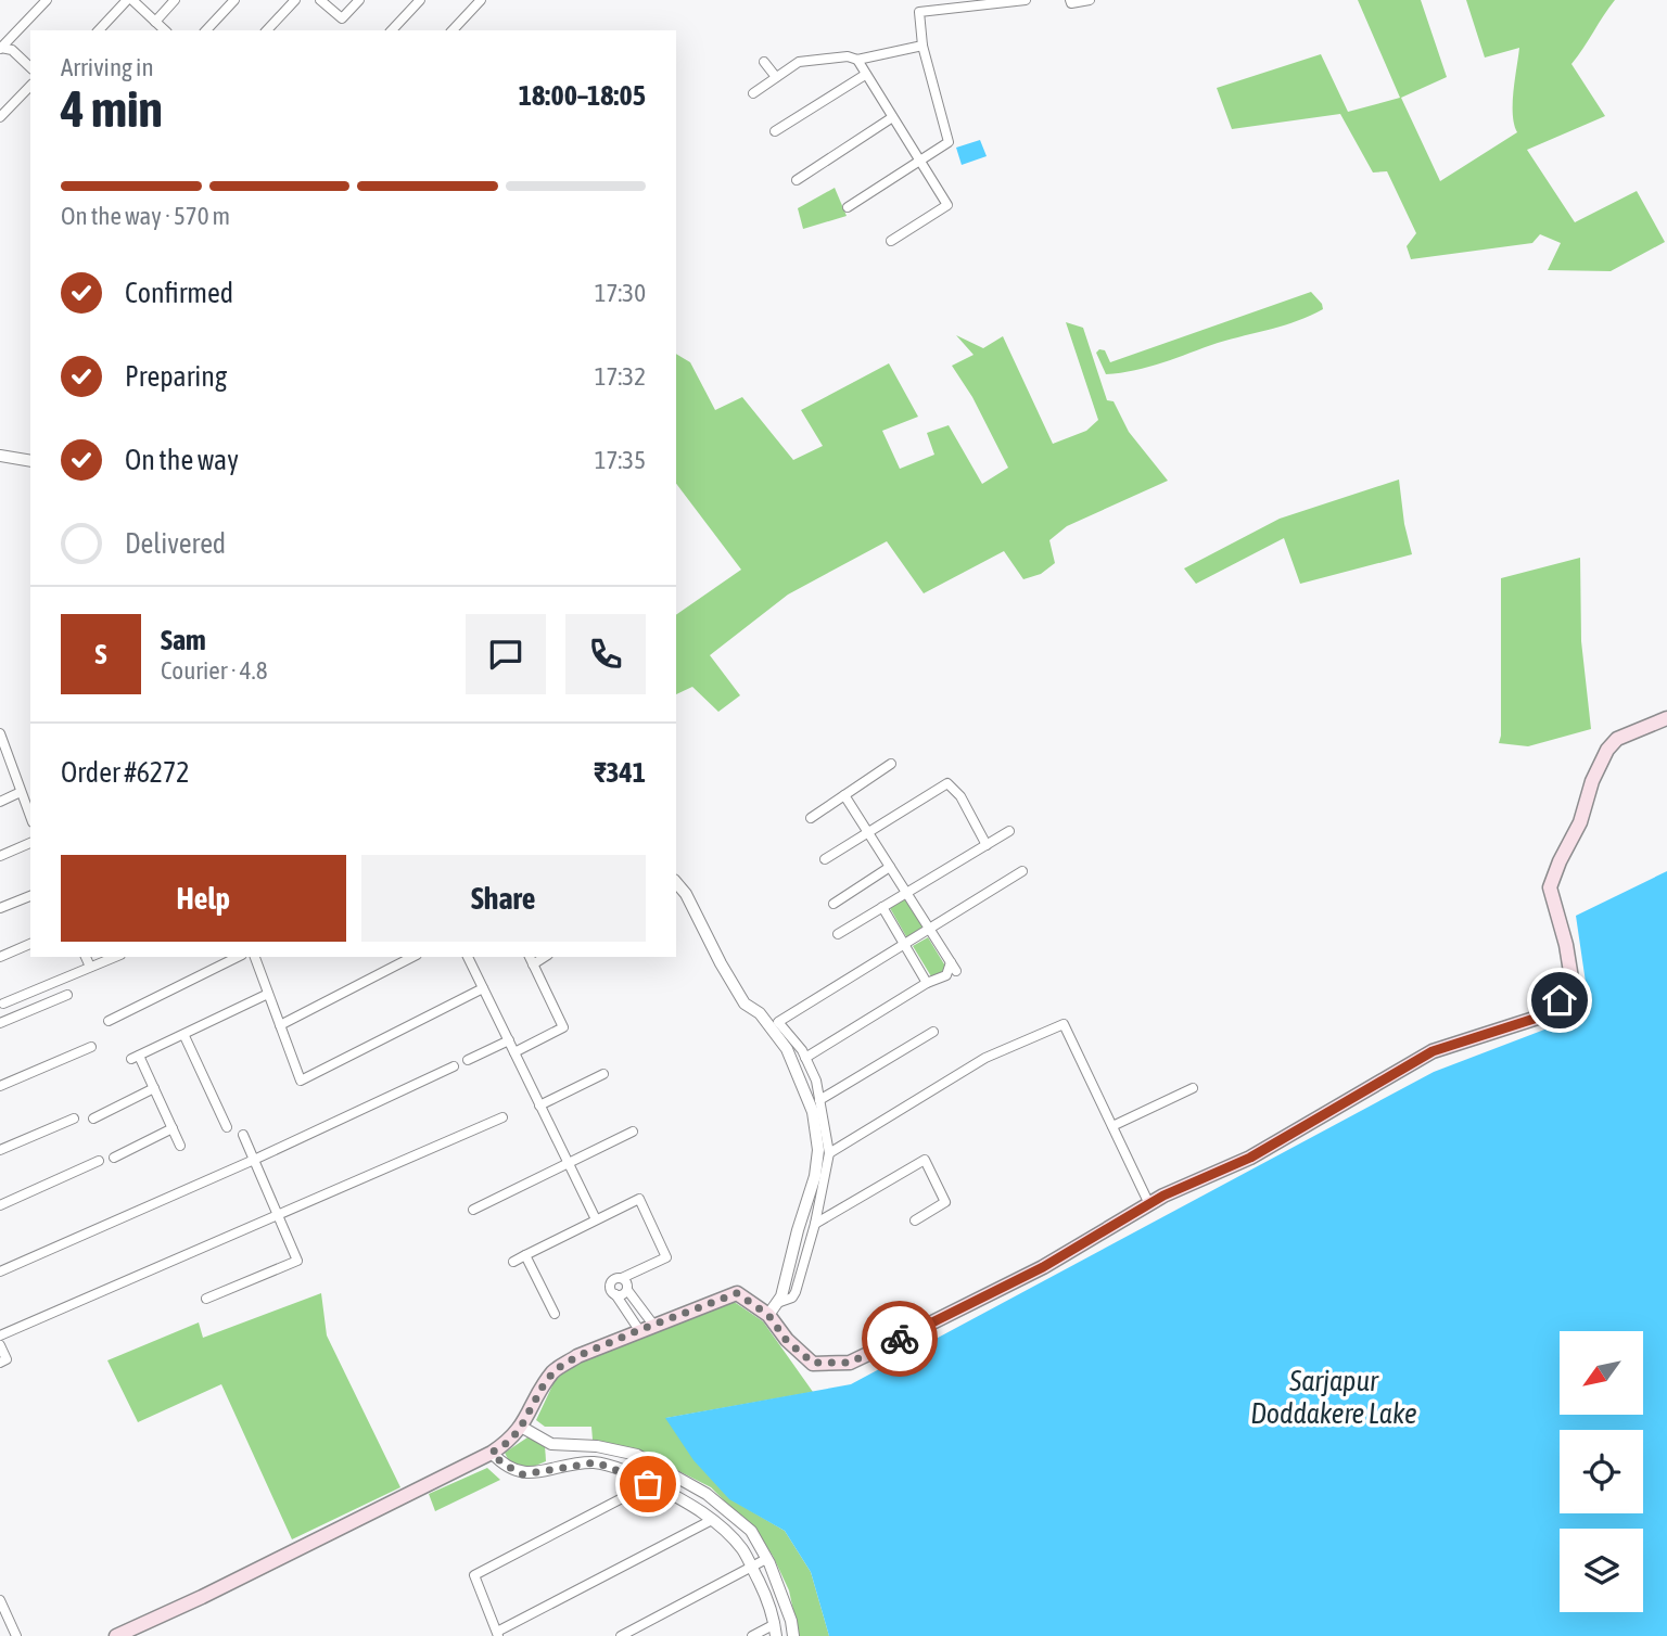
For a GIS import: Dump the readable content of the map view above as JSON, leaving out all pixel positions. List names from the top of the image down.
{
  "water": ["Sarjapur Doddakere Lake"],
  "north": "bottom left",
  "page": {
    "heading": ["4 min", "Arriving in", "18:00–18:05"],
    "panel": [
      "Sam",
      "Courier · 4.8",
      "Order #6272",
      "₹341"
    ],
    "bar": "On the way · 570 m",
    "list": [
      ["Confirmed", "17:30"],
      ["Preparing", "17:32"],
      ["On the way", "17:35"],
      "Delivered"
    ],
    "round": "S",
    "buttons": ["Help", "Share"]
  }
}
